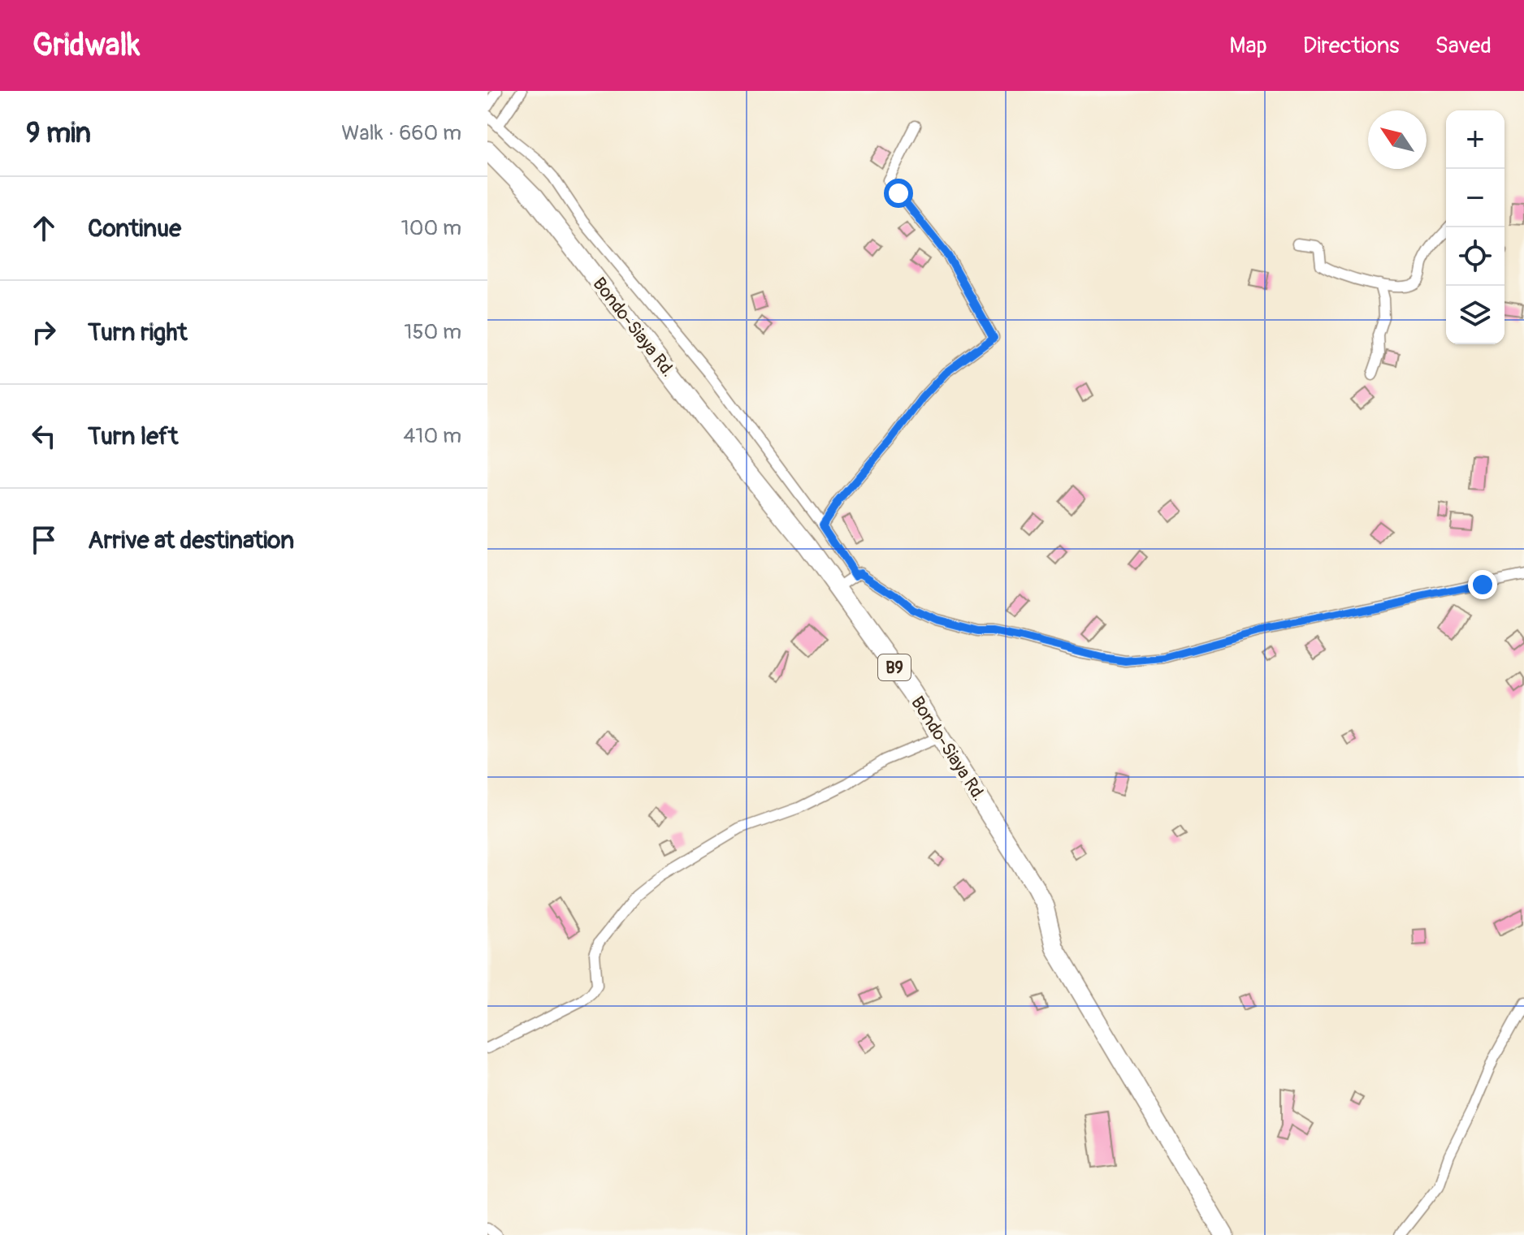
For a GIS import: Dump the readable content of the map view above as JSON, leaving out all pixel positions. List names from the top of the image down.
{
  "streets": {
    "highway": ["Bondo-Siaya Rd.", "B9"]
  },
  "north": "top left",
  "page": {
    "header": "Gridwalk",
    "nav": ["Map", "Directions", "Saved"],
    "heading": ["9 min", "Walk · 660 m"],
    "map_buttons": ["+", "−"],
    "list": [
      ["Continue", "100 m"],
      ["Turn right", "150 m"],
      ["Turn left", "410 m"],
      "Arrive at destination"
    ]
  }
}
